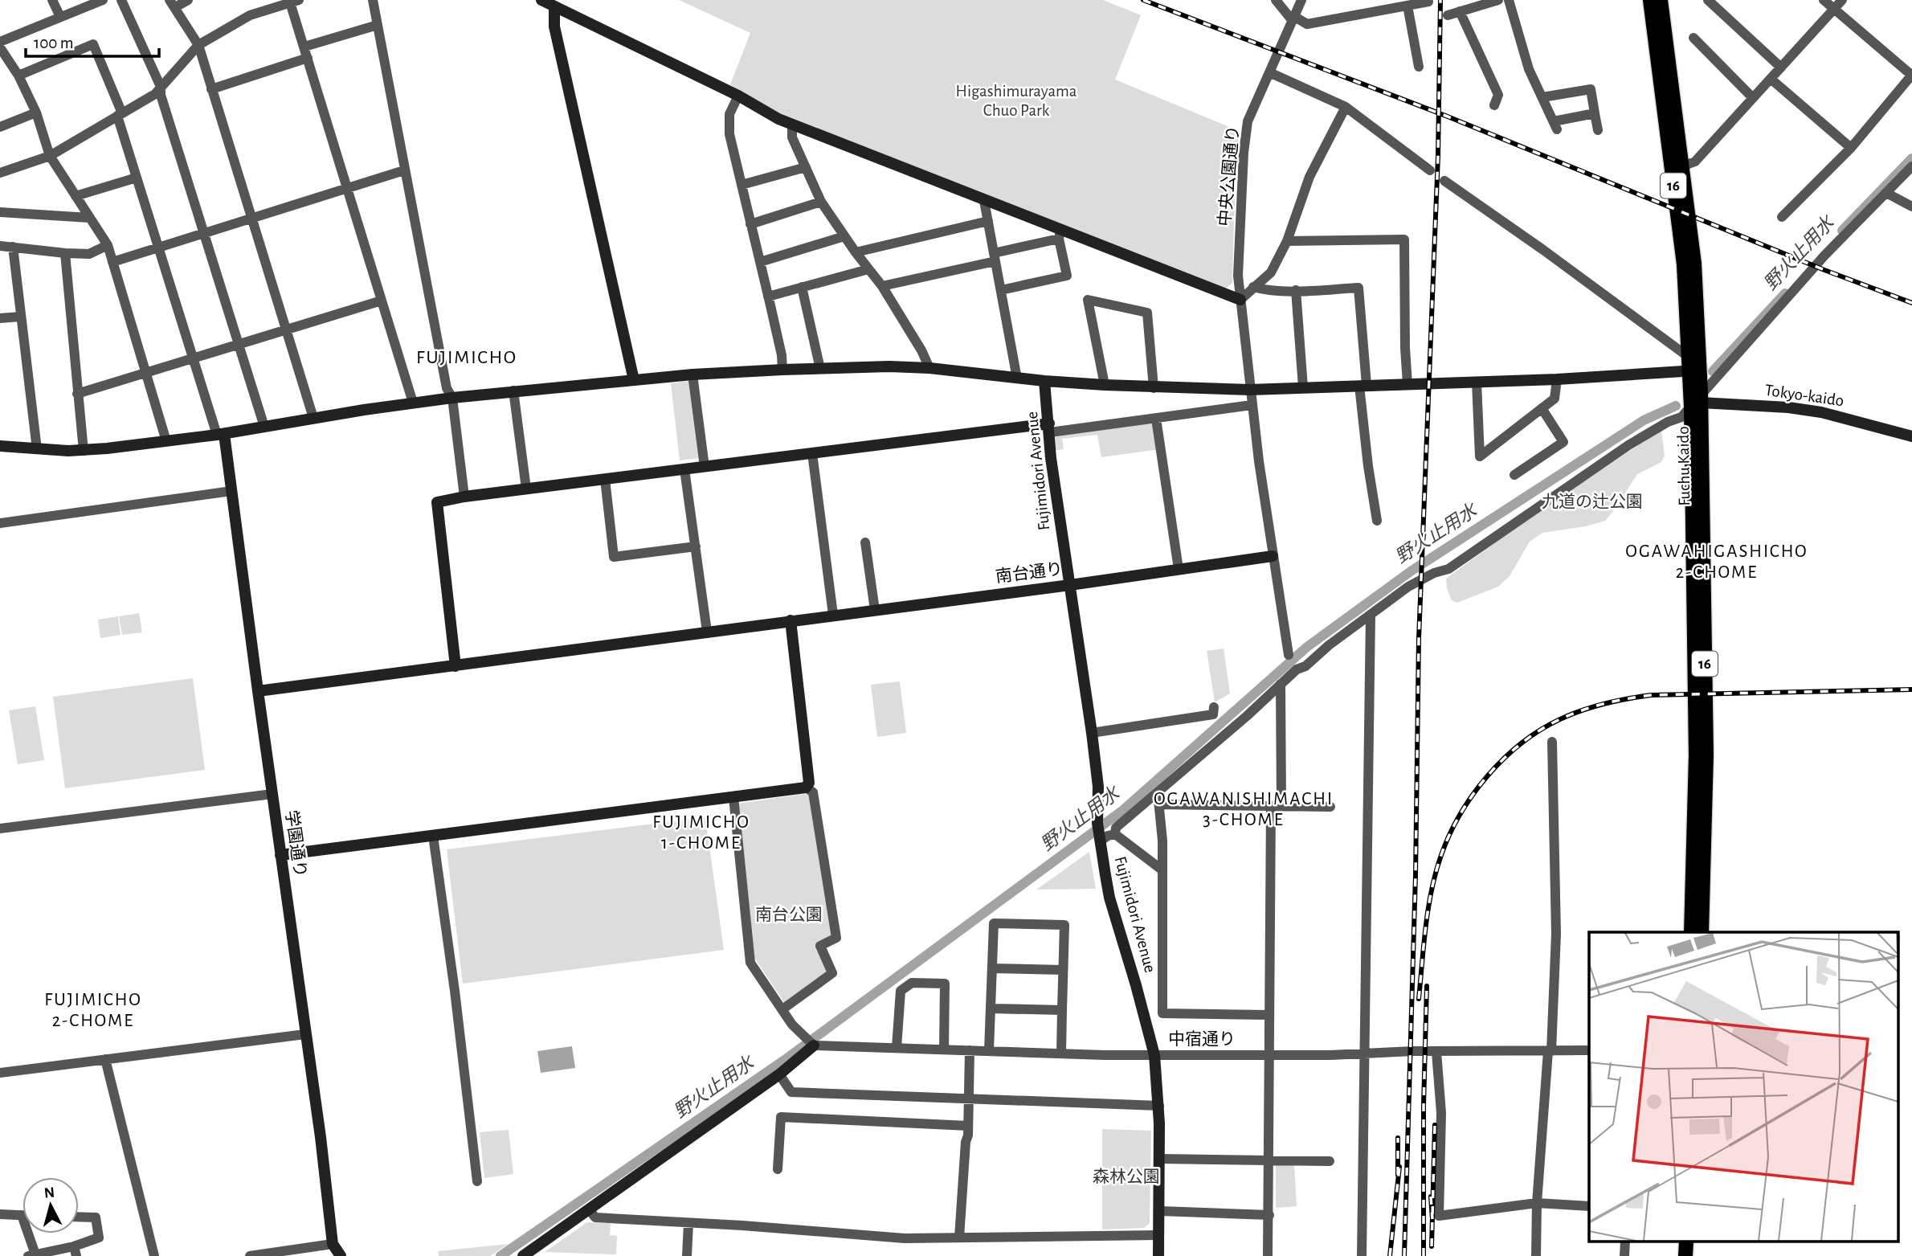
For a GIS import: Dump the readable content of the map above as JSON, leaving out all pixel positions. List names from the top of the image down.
{
  "streets": {
    "main road": ["16", "Fuchu Kaido"],
    "street": [
      "中央公園通り",
      "Tokyo-kaido",
      "Fujimidori Avenue",
      "南台通り",
      "学園通り",
      "中宿通り"
    ]
  },
  "crossings": [
    ["中央公園通り", "南台通り"],
    ["Tokyo-kaido", "Fuchu Kaido"],
    ["Fujimidori Avenue", "南台通り"],
    ["Fujimidori Avenue", "中宿通り"],
    ["南台通り", "学園通り"]
  ],
  "districts": [
    "FUJIMICHO",
    "OGAWAHIGASHICHO 2-CHOME",
    "OGAWANISHIMACHI 3-CHOME",
    "FUJIMICHO 1-CHOME",
    "FUJIMICHO 2-CHOME"
  ],
  "water": ["野火止用水"],
  "parks": [
    "Higashimurayama Chuo Park",
    "九道の辻公園",
    "南台公園",
    "森林公園"
  ],
  "scale_bar": "100 m",
  "north": "top"
}
